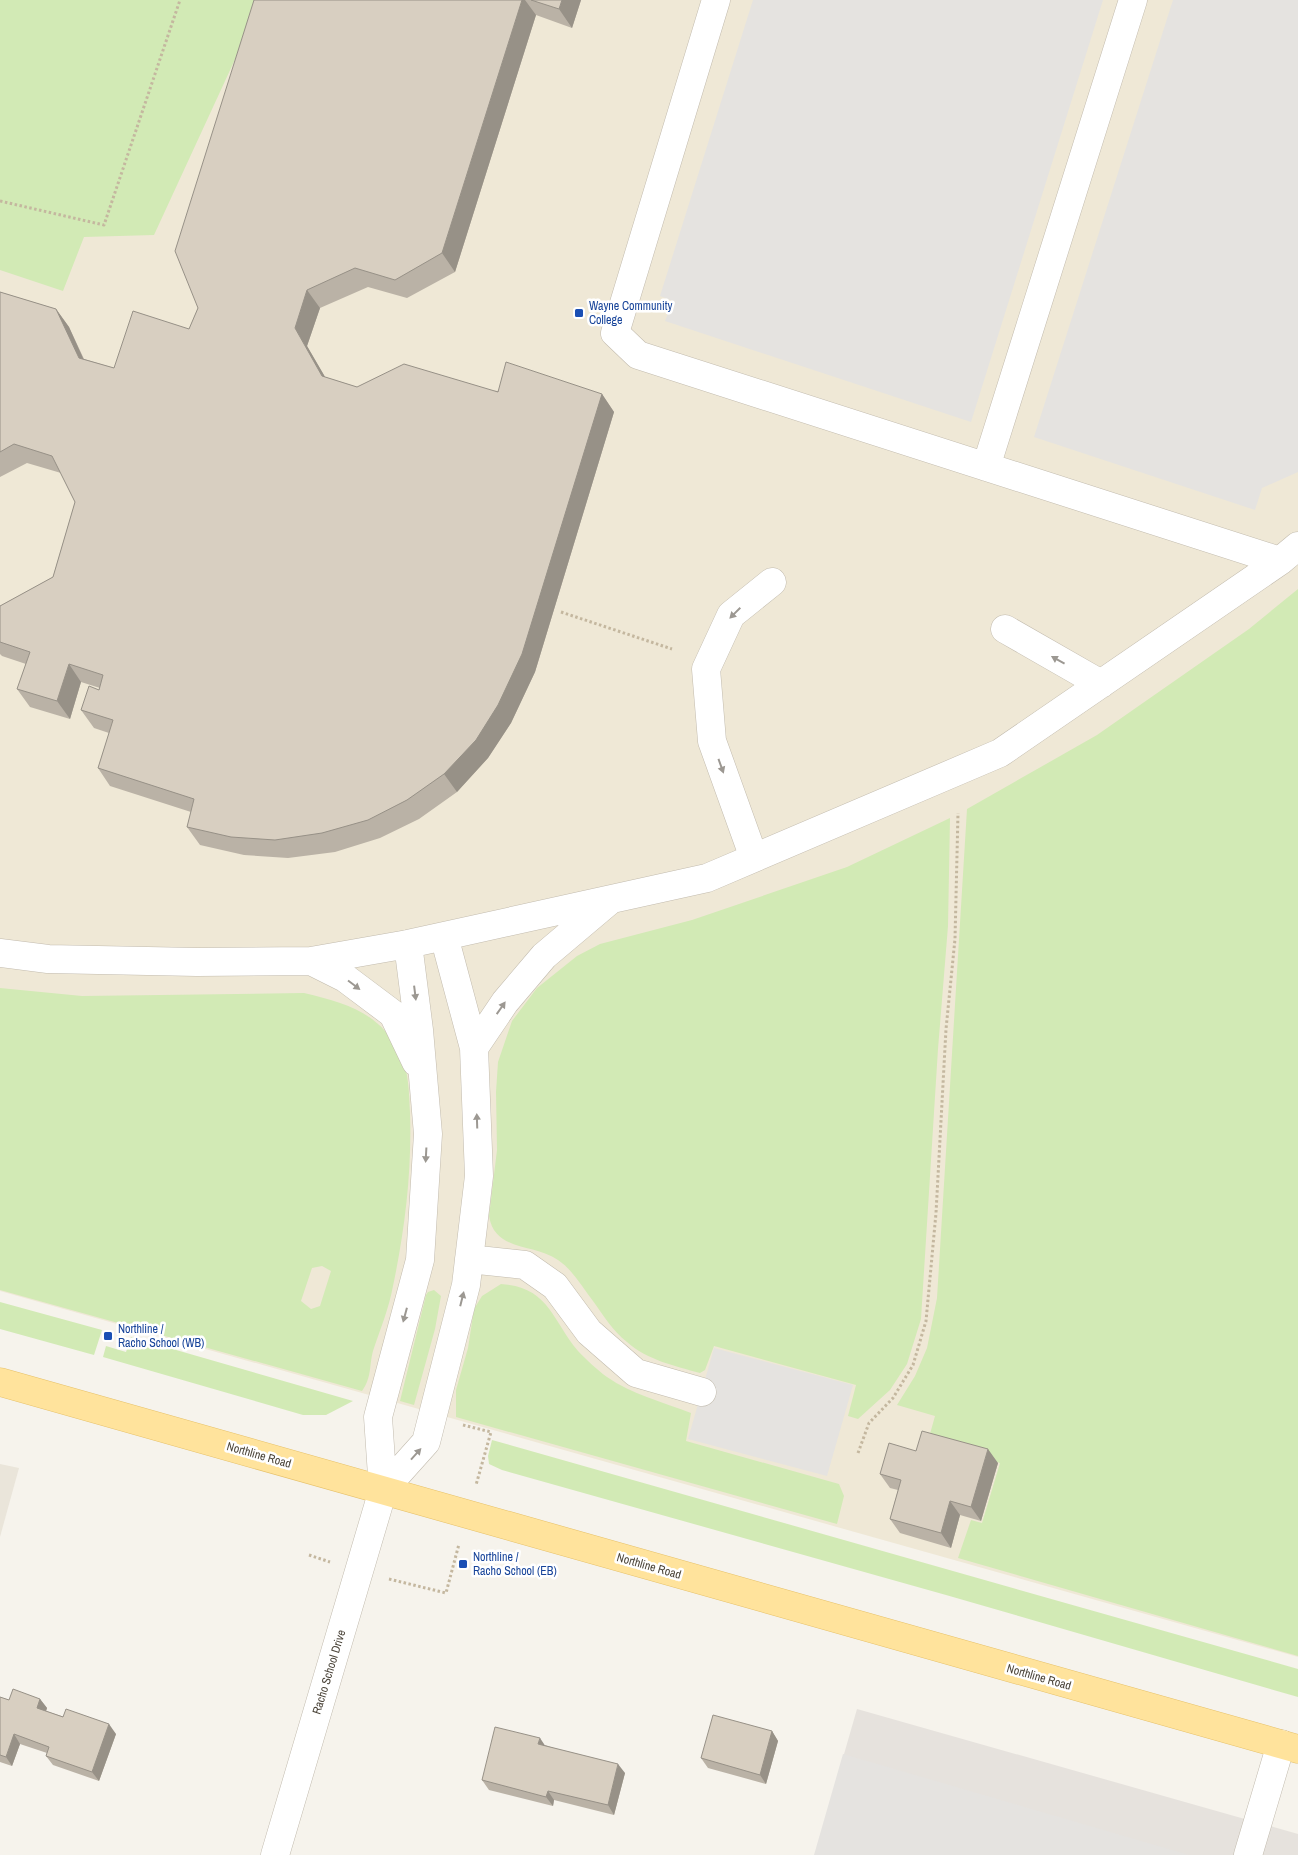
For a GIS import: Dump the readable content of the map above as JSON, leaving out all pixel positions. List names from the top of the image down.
{
  "streets": {
    "main road": ["Northline Road"],
    "street": ["Racho School Drive"]
  },
  "crossings": [
    ["Northline Road", "Racho School Drive"]
  ],
  "places": {
    "transit": ["Wayne Community College", "Northline / Racho School (WB)", "Northline / Racho School (EB)"]
  }
}
